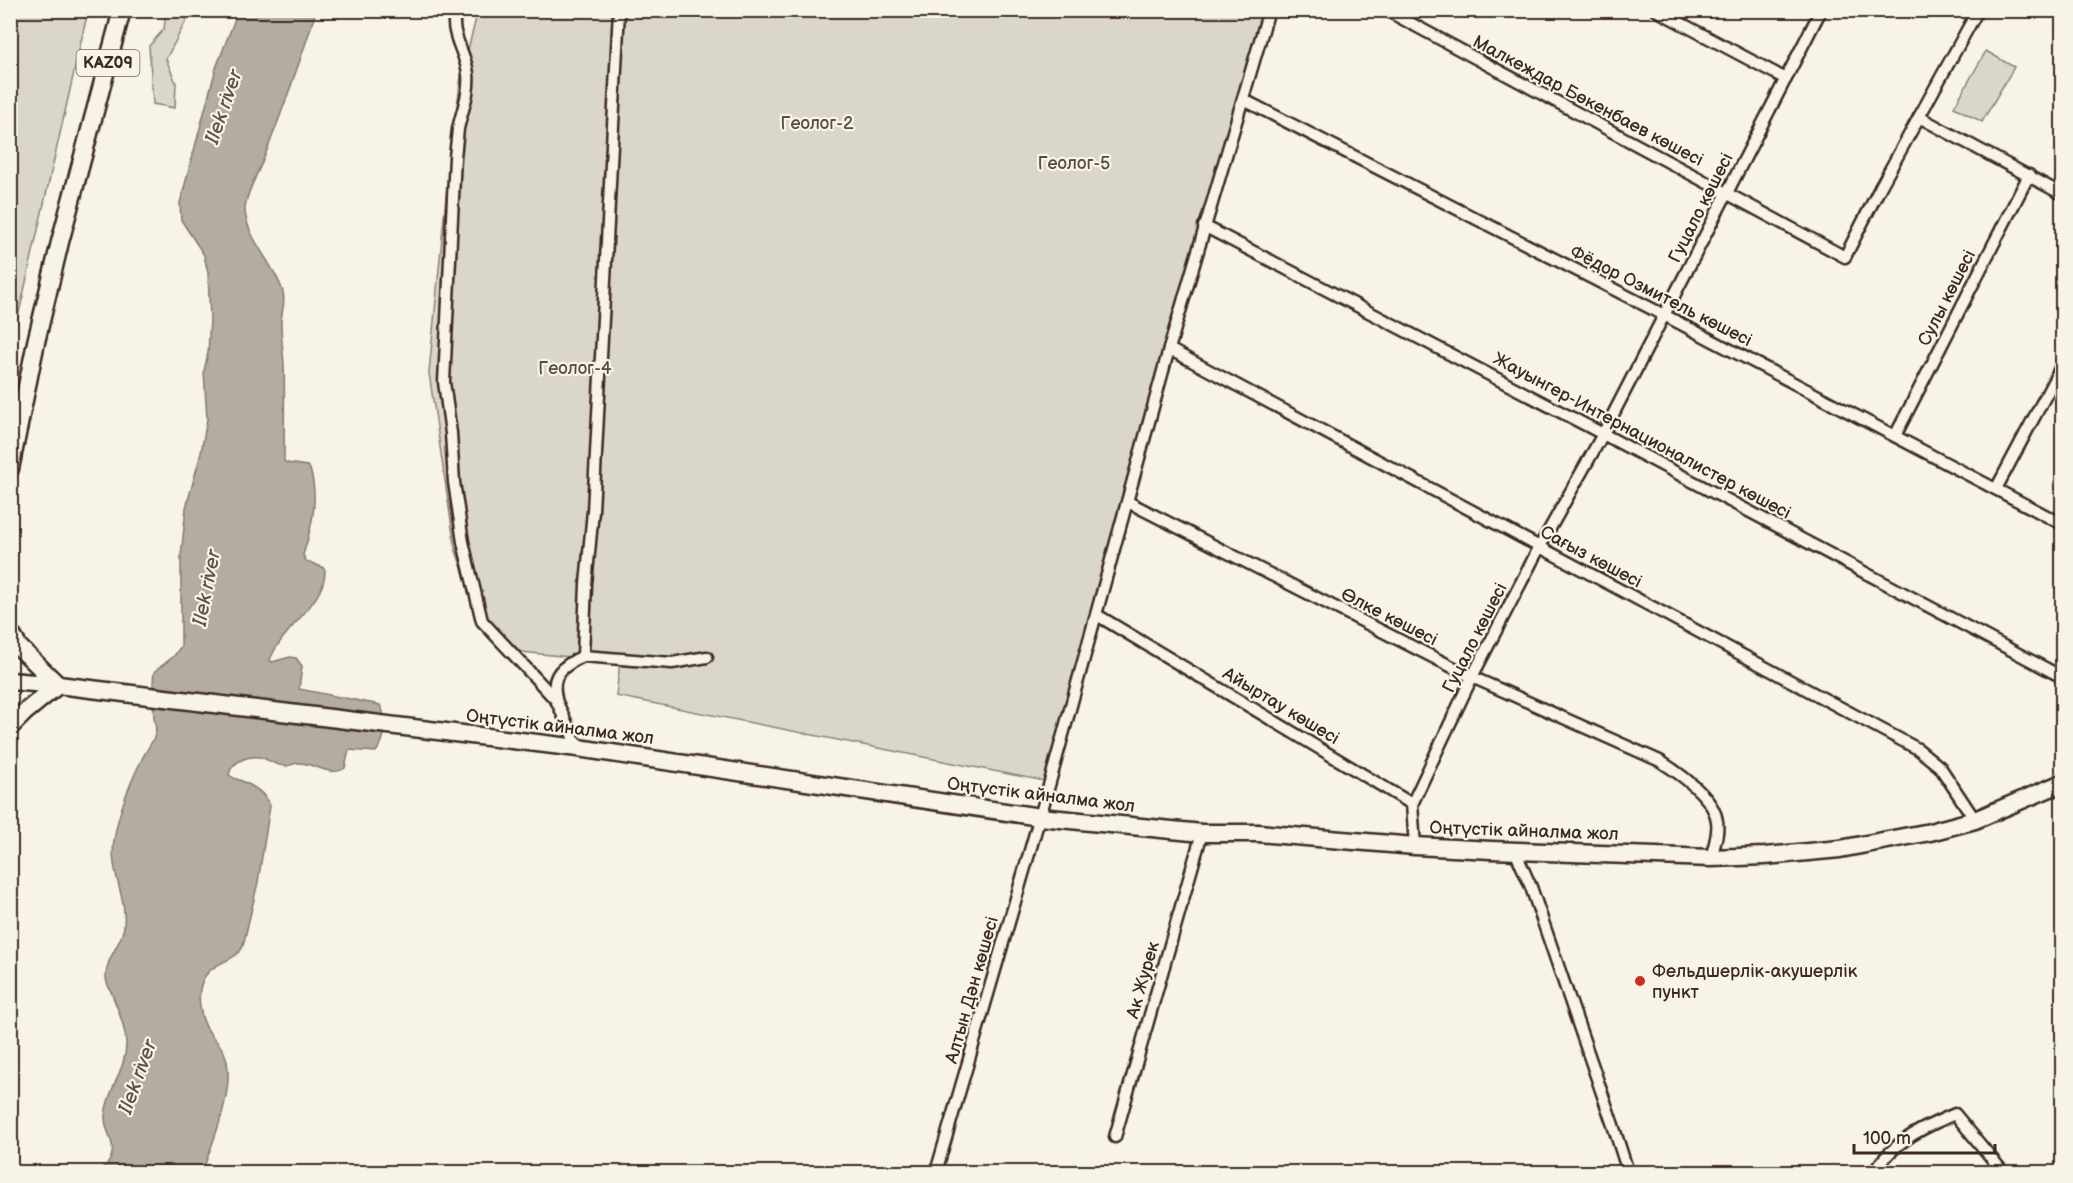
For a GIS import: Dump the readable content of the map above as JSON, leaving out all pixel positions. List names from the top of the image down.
{
  "streets": {
    "highway": ["KAZ09", "Оңтүстік айналма жол"],
    "street": [
      "Малкеждар Бөкенбаев көшесі",
      "Гуцало көшесі",
      "Фёдор Озмитель көшесі",
      "Сулы көшесі",
      "Жауынгер-Интернационалистер көшесі",
      "Сағыз көшесі",
      "Өлке көшесі",
      "Айыртау көшесі",
      "Ак Журек",
      "Алтын Дән көшесі"
    ]
  },
  "crossings": [
    ["Малкеждар Бөкенбаев көшесі", "Гуцало көшесі"],
    ["Гуцало көшесі", "Фёдор Озмитель көшесі"],
    ["Гуцало көшесі", "Жауынгер-Интернационалистер көшесі"],
    ["Гуцало көшесі", "Сағыз көшесі"],
    ["Гуцало көшесі", "Өлке көшесі"],
    ["Гуцало көшесі", "Айыртау көшесі"],
    ["Фёдор Озмитель көшесі", "Сулы көшесі"],
    ["Фёдор Озмитель көшесі", "Алтын Дән көшесі"],
    ["Жауынгер-Интернационалистер көшесі", "Алтын Дән көшесі"],
    ["Сағыз көшесі", "Оңтүстік айналма жол"],
    ["Сағыз көшесі", "Алтын Дән көшесі"],
    ["Өлке көшесі", "Оңтүстік айналма жол"],
    ["Өлке көшесі", "Алтын Дән көшесі"],
    ["Айыртау көшесі", "Алтын Дән көшесі"],
    ["Оңтүстік айналма жол", "Ак Журек"],
    ["Оңтүстік айналма жол", "Алтын Дән көшесі"]
  ],
  "water": ["Ilek river"],
  "parks": ["Геолог-2", "Геолог-5", "Геолог-4"],
  "places": ["Фельдшерлік-акушерлік пункт"],
  "scale_bar": "100 m"
}
